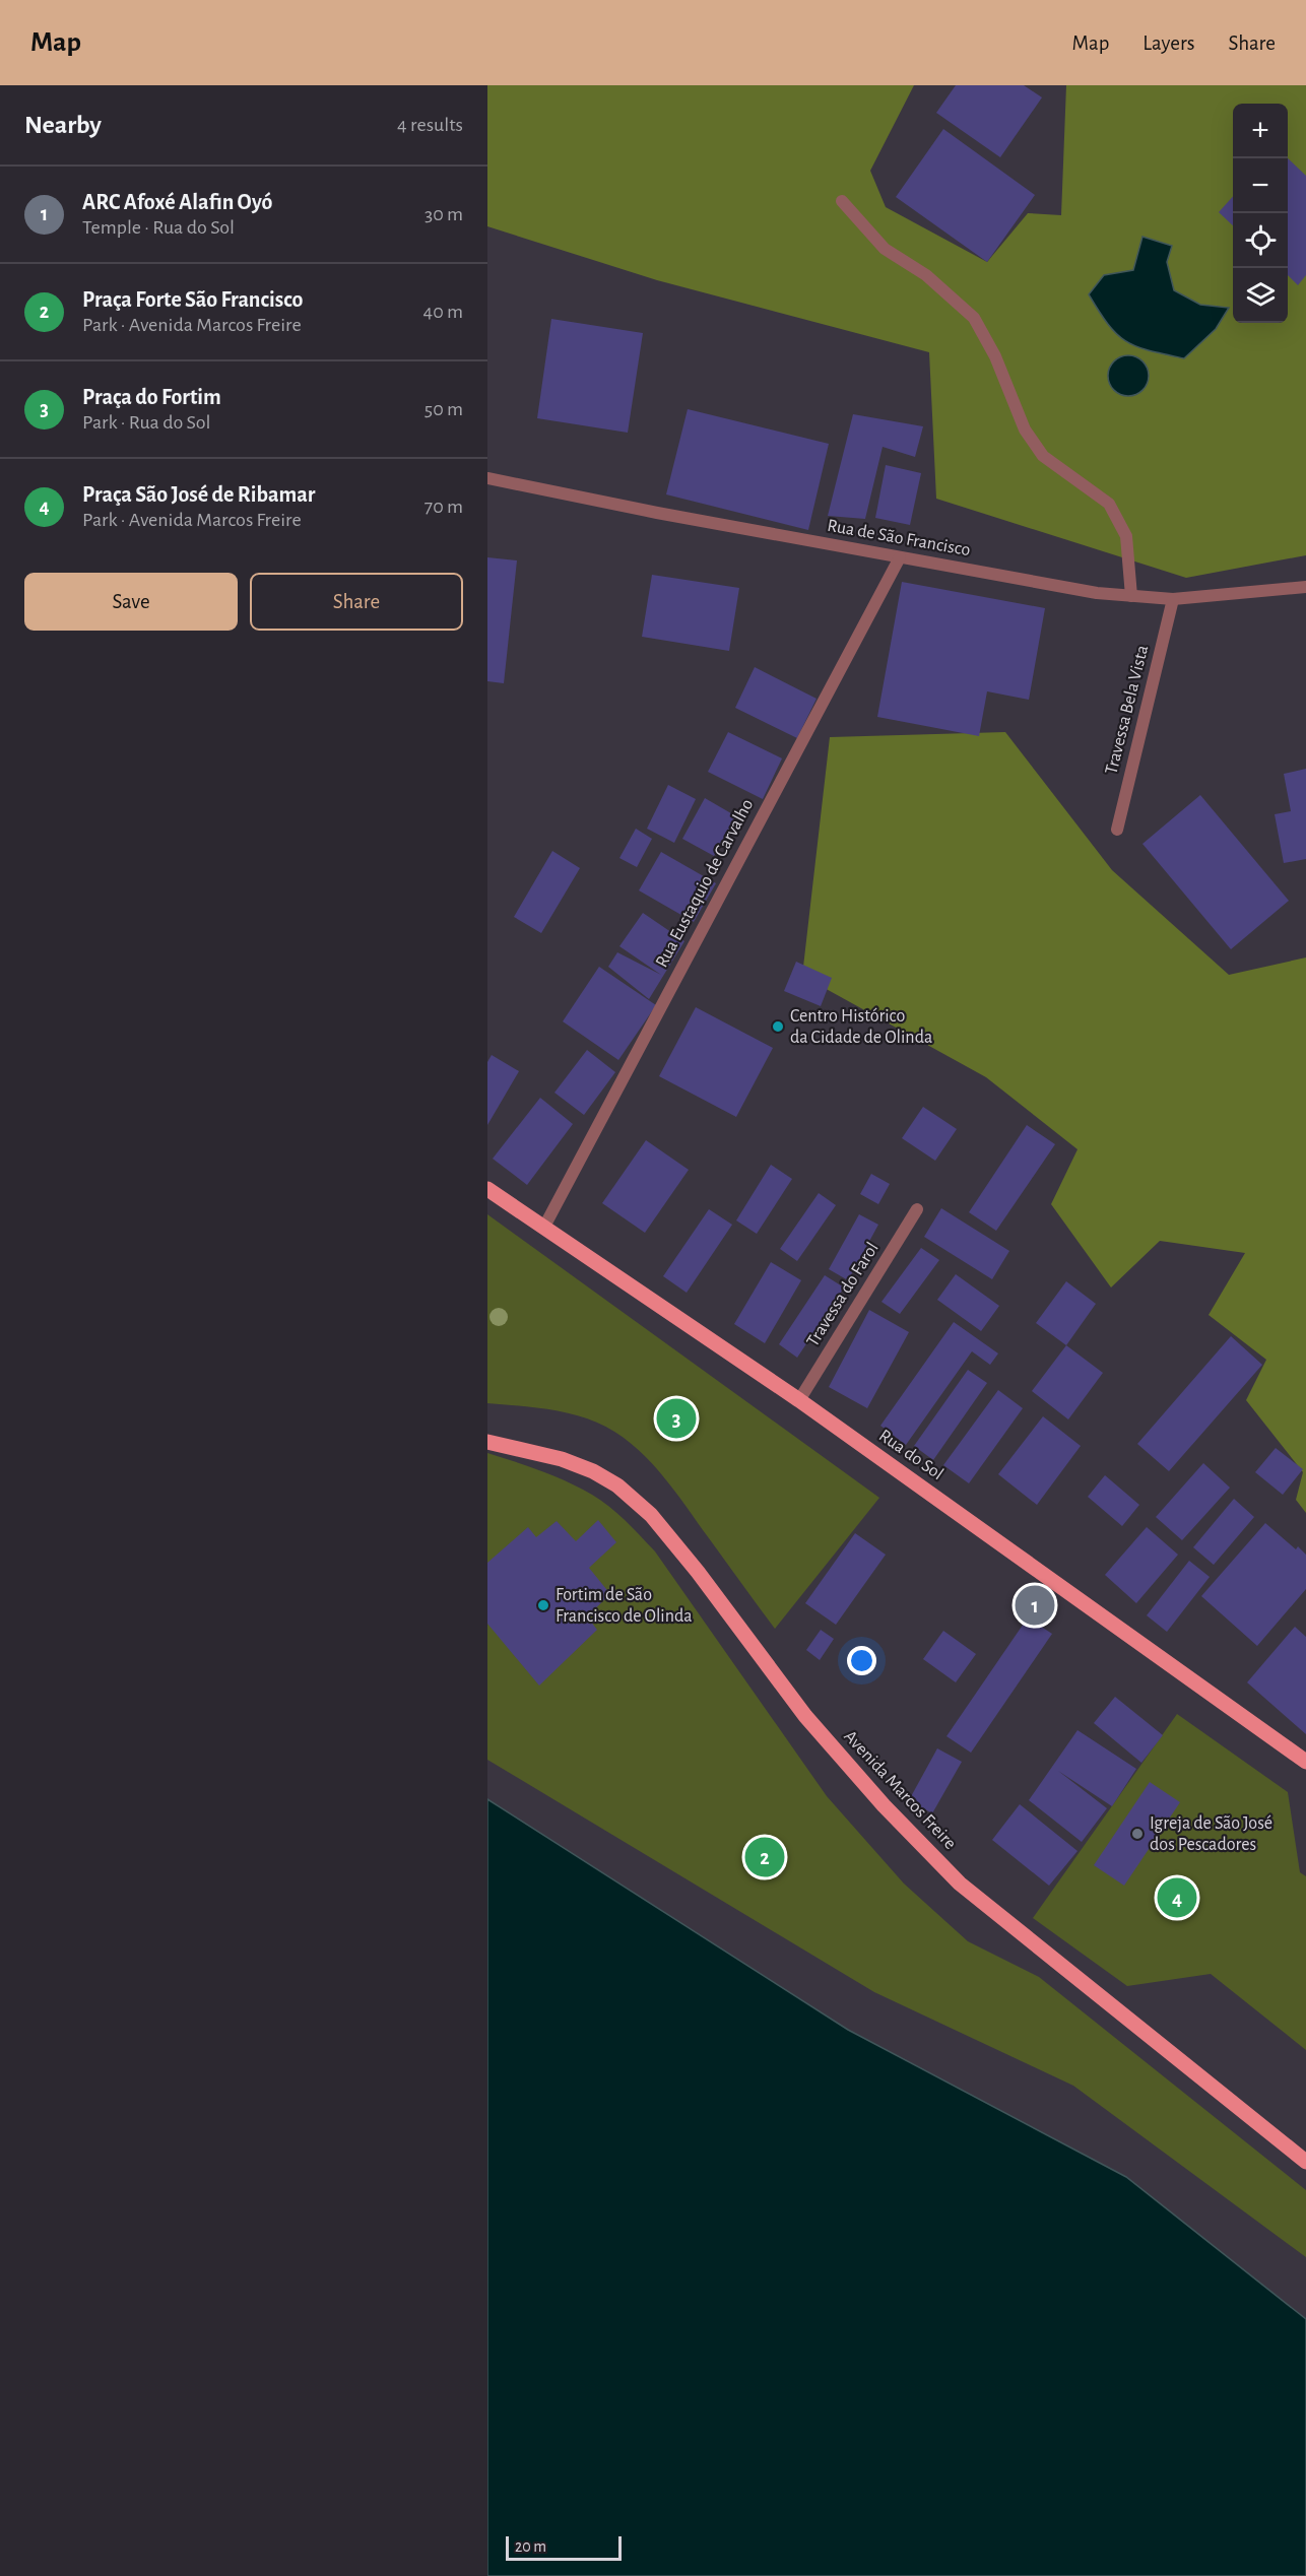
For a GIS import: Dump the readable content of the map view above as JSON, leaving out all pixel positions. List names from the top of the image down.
{
  "streets": {
    "main road": ["Rua do Sol", "Avenida Marcos Freire"],
    "street": [
      "Rua de São Francisco",
      "Travessa Bela Vista",
      "Rua Eustaquio de Carvalho",
      "Travessa do Farol"
    ]
  },
  "crossings": [
    ["Rua de São Francisco", "Travessa Bela Vista"],
    ["Rua de São Francisco", "Rua Eustaquio de Carvalho"],
    ["Rua Eustaquio de Carvalho", "Rua do Sol"],
    ["Travessa do Farol", "Rua do Sol"]
  ],
  "places": ["Centro Histórico da Cidade de Olinda", "Fortim de São Francisco de Olinda", "Igreja de São José dos Pescadores"],
  "scale_bar": "20 m",
  "page": {
    "header": "Map",
    "nav": ["Map", "Layers", "Share"],
    "heading": ["Nearby", "4 results"],
    "map_buttons": ["+", "−"],
    "list": [
      {
        "mark": "1",
        "name": "ARC Afoxé Alafin Oyó",
        "note": "Temple · Rua do Sol",
        "value": "30 m"
      },
      {
        "mark": "2",
        "name": "Praça Forte São Francisco",
        "note": "Park · Avenida Marcos Freire",
        "value": "40 m"
      },
      {
        "mark": "3",
        "name": "Praça do Fortim",
        "note": "Park · Rua do Sol",
        "value": "50 m"
      },
      {
        "mark": "4",
        "name": "Praça São José de Ribamar",
        "note": "Park · Avenida Marcos Freire",
        "value": "70 m"
      }
    ],
    "buttons": ["Save", "Share"],
    "pins": [
      "3",
      "1",
      "2",
      "4"
    ],
    "scale": "20 m"
  }
}
